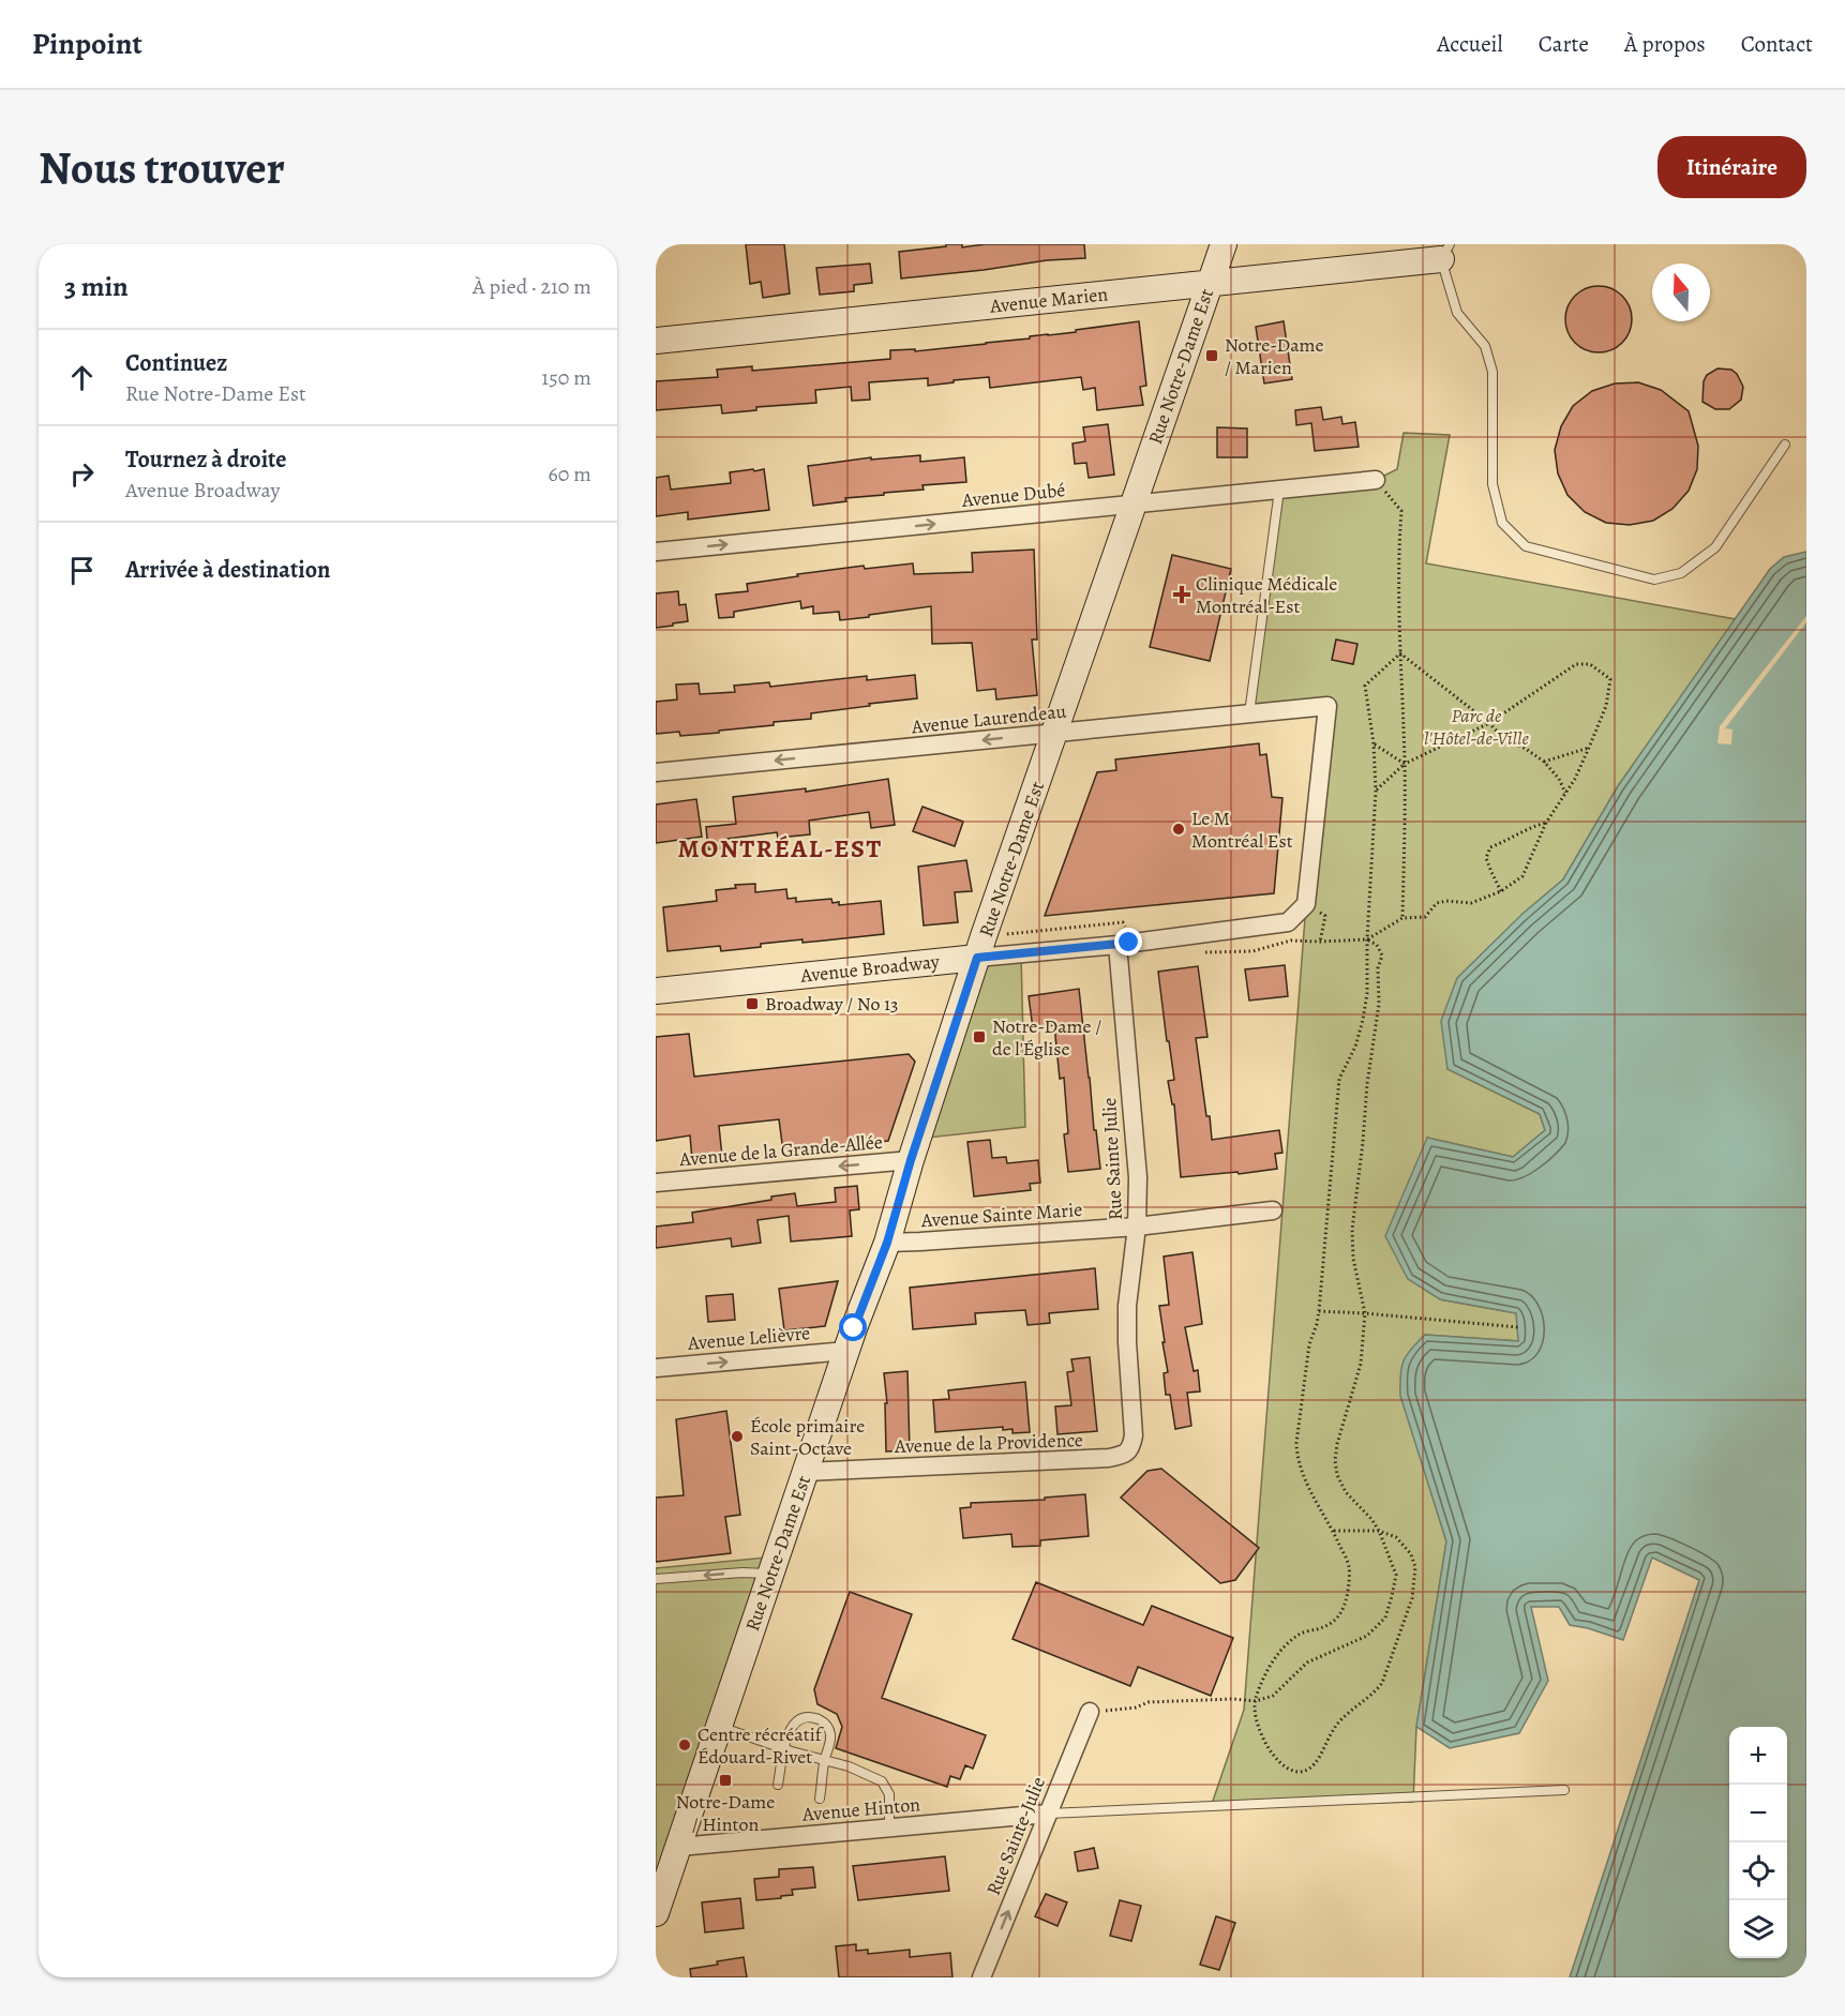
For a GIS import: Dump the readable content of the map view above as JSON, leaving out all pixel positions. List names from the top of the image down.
{
  "streets": {
    "main road": ["Avenue Marien", "Rue Notre-Dame Est", "Avenue Broadway"],
    "street": [
      "Avenue Dubé",
      "Avenue Laurendeau",
      "Avenue de la Grande-Allée",
      "Rue Sainte Julie",
      "Avenue Sainte Marie",
      "Avenue Lelièvre",
      "Avenue de la Providence",
      "Avenue Hinton",
      "Rue Sainte-Julie"
    ]
  },
  "crossings": [
    ["Avenue Marien", "Rue Notre-Dame Est"],
    ["Rue Notre-Dame Est", "Avenue Dubé"],
    ["Rue Notre-Dame Est", "Avenue Laurendeau"],
    ["Rue Notre-Dame Est", "Avenue Broadway"],
    ["Rue Notre-Dame Est", "Avenue de la Grande-Allée"],
    ["Rue Notre-Dame Est", "Avenue Sainte Marie"],
    ["Rue Notre-Dame Est", "Avenue Lelièvre"],
    ["Rue Notre-Dame Est", "Avenue de la Providence"],
    ["Rue Notre-Dame Est", "Avenue Hinton"],
    ["Avenue Laurendeau", "Avenue Broadway"],
    ["Avenue Broadway", "Rue Sainte Julie"],
    ["Rue Sainte Julie", "Avenue Sainte Marie"],
    ["Rue Sainte Julie", "Avenue de la Providence"],
    ["Avenue Hinton", "Rue Sainte-Julie"]
  ],
  "one_way": [
    "Avenue Dubé",
    "Avenue Laurendeau",
    "Avenue de la Grande-Allée",
    "Avenue Lelièvre",
    "Rue Sainte-Julie"
  ],
  "districts": ["MONTRÉAL-EST"],
  "parks": ["Parc de l'Hôtel-de-Ville"],
  "places": {
    "transit": [
      "Notre-Dame / Marien",
      "Broadway / No 13",
      "Notre-Dame / de l'Église",
      "Notre-Dame / Hinton"
    ],
    "health": ["Clinique Médicale Montréal-Est"],
    "other": ["Le M Montréal Est", "École primaire Saint-Octave", "Centre récréatif Édouard-Rivet"]
  },
  "north": "top",
  "page": {
    "header": "Pinpoint",
    "nav": [
      "Accueil",
      "Carte",
      "À propos",
      "Contact"
    ],
    "buttons": "Itinéraire",
    "title": "Nous trouver",
    "heading": ["3 min", "À pied · 210 m"],
    "list": [
      ["Continuez", "Rue Notre-Dame Est", "150 m"],
      ["Tournez à droite", "Avenue Broadway", "60 m"],
      "Arrivée à destination"
    ],
    "map_buttons": ["+", "−"]
  }
}
